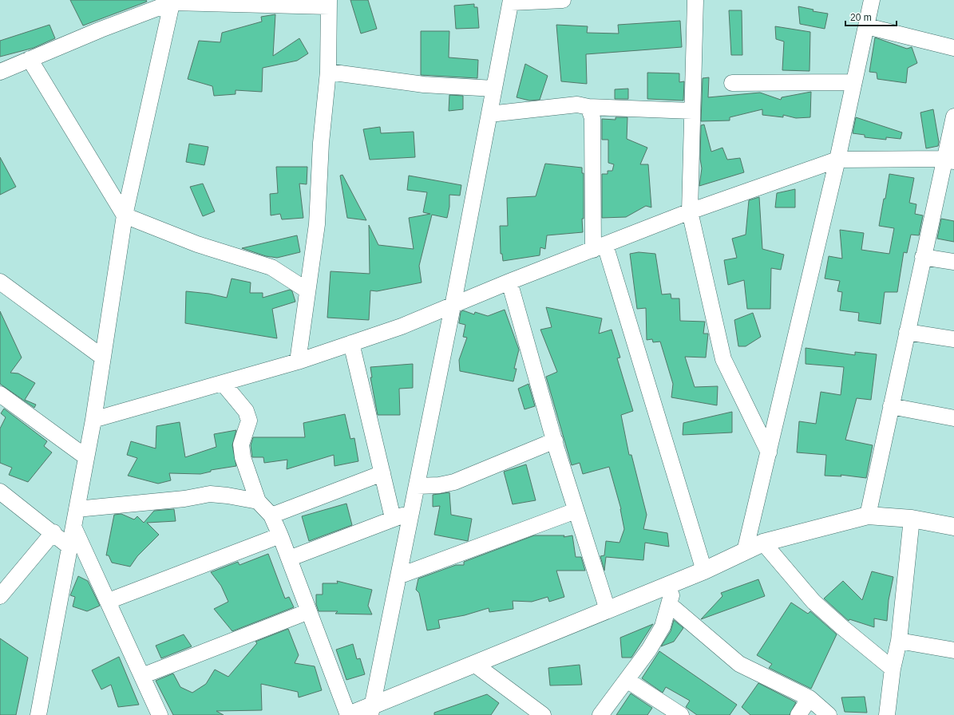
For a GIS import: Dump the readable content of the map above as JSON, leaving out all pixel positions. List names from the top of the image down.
{
  "scale_bar": "20 m"
}
